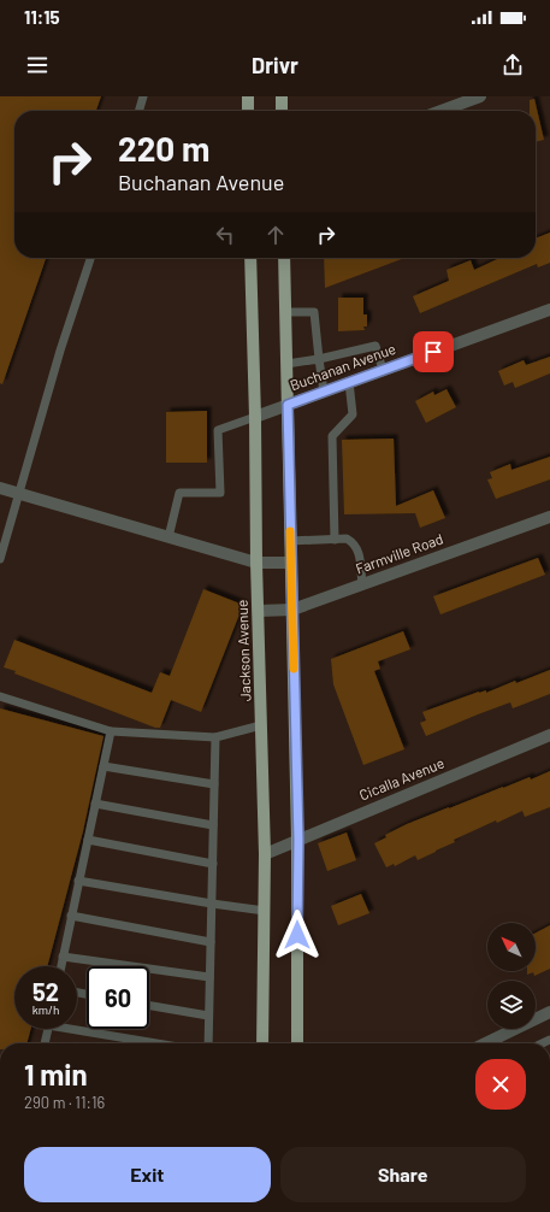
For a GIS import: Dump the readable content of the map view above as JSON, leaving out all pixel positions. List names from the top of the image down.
{
  "streets": {
    "main road": ["Jackson Avenue"],
    "street": ["Buchanan Avenue", "Farmville Road", "Cicalla Avenue"]
  },
  "crossings": [
    ["Buchanan Avenue", "Jackson Avenue"],
    ["Farmville Road", "Jackson Avenue"],
    ["Jackson Avenue", "Cicalla Avenue"]
  ],
  "north": "top left",
  "page": {
    "status": "11:15",
    "header": "Drivr",
    "turn": ["220 m", "Buchanan Avenue"],
    "speed": "52 km/h",
    "limit": "60",
    "heading": ["1 min", "290 m · 11:16"],
    "buttons": ["Exit", "Share"]
  }
}
